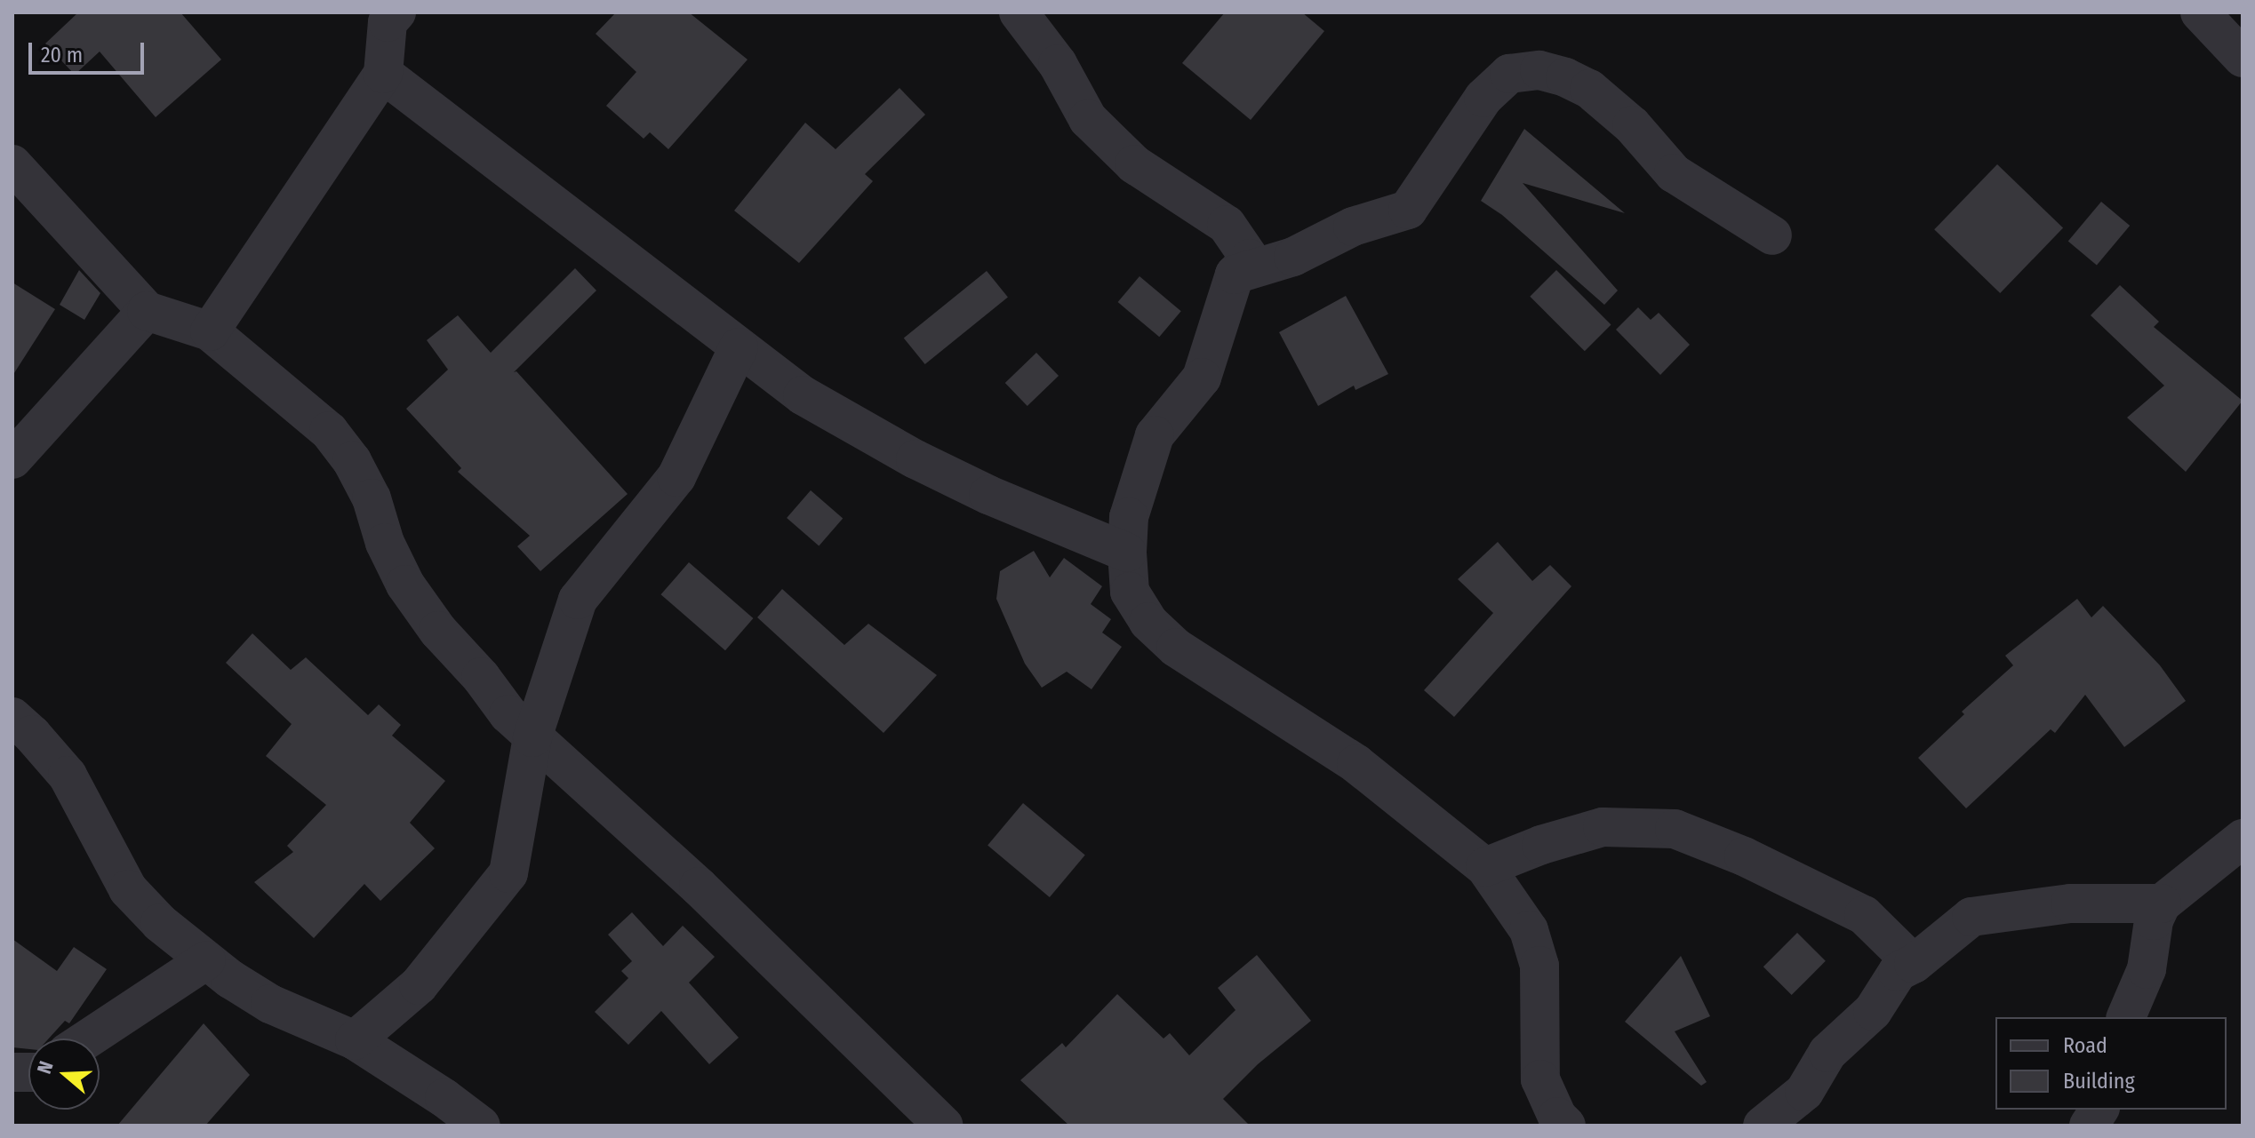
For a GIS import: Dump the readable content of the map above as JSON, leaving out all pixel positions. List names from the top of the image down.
{
  "legend": ["Road", "Building"],
  "scale_bar": "20 m",
  "north": "left"
}
